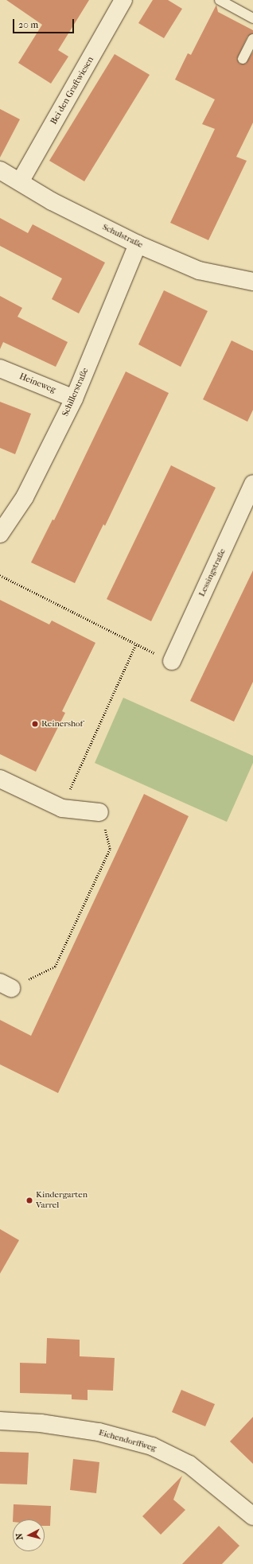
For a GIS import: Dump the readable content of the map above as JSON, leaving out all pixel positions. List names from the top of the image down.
{
  "streets": {
    "street": [
      "Bei den Graftwiesen",
      "Schulstraße",
      "Heineweg",
      "Schillerstraße",
      "Lessingstraße",
      "Eichendorffweg"
    ]
  },
  "crossings": [
    ["Bei den Graftwiesen", "Schulstraße"],
    ["Schulstraße", "Schillerstraße"],
    ["Heineweg", "Schillerstraße"]
  ],
  "places": ["Reinershof", "Kindergarten Varrel"],
  "scale_bar": "20 m",
  "north": "left"
}
